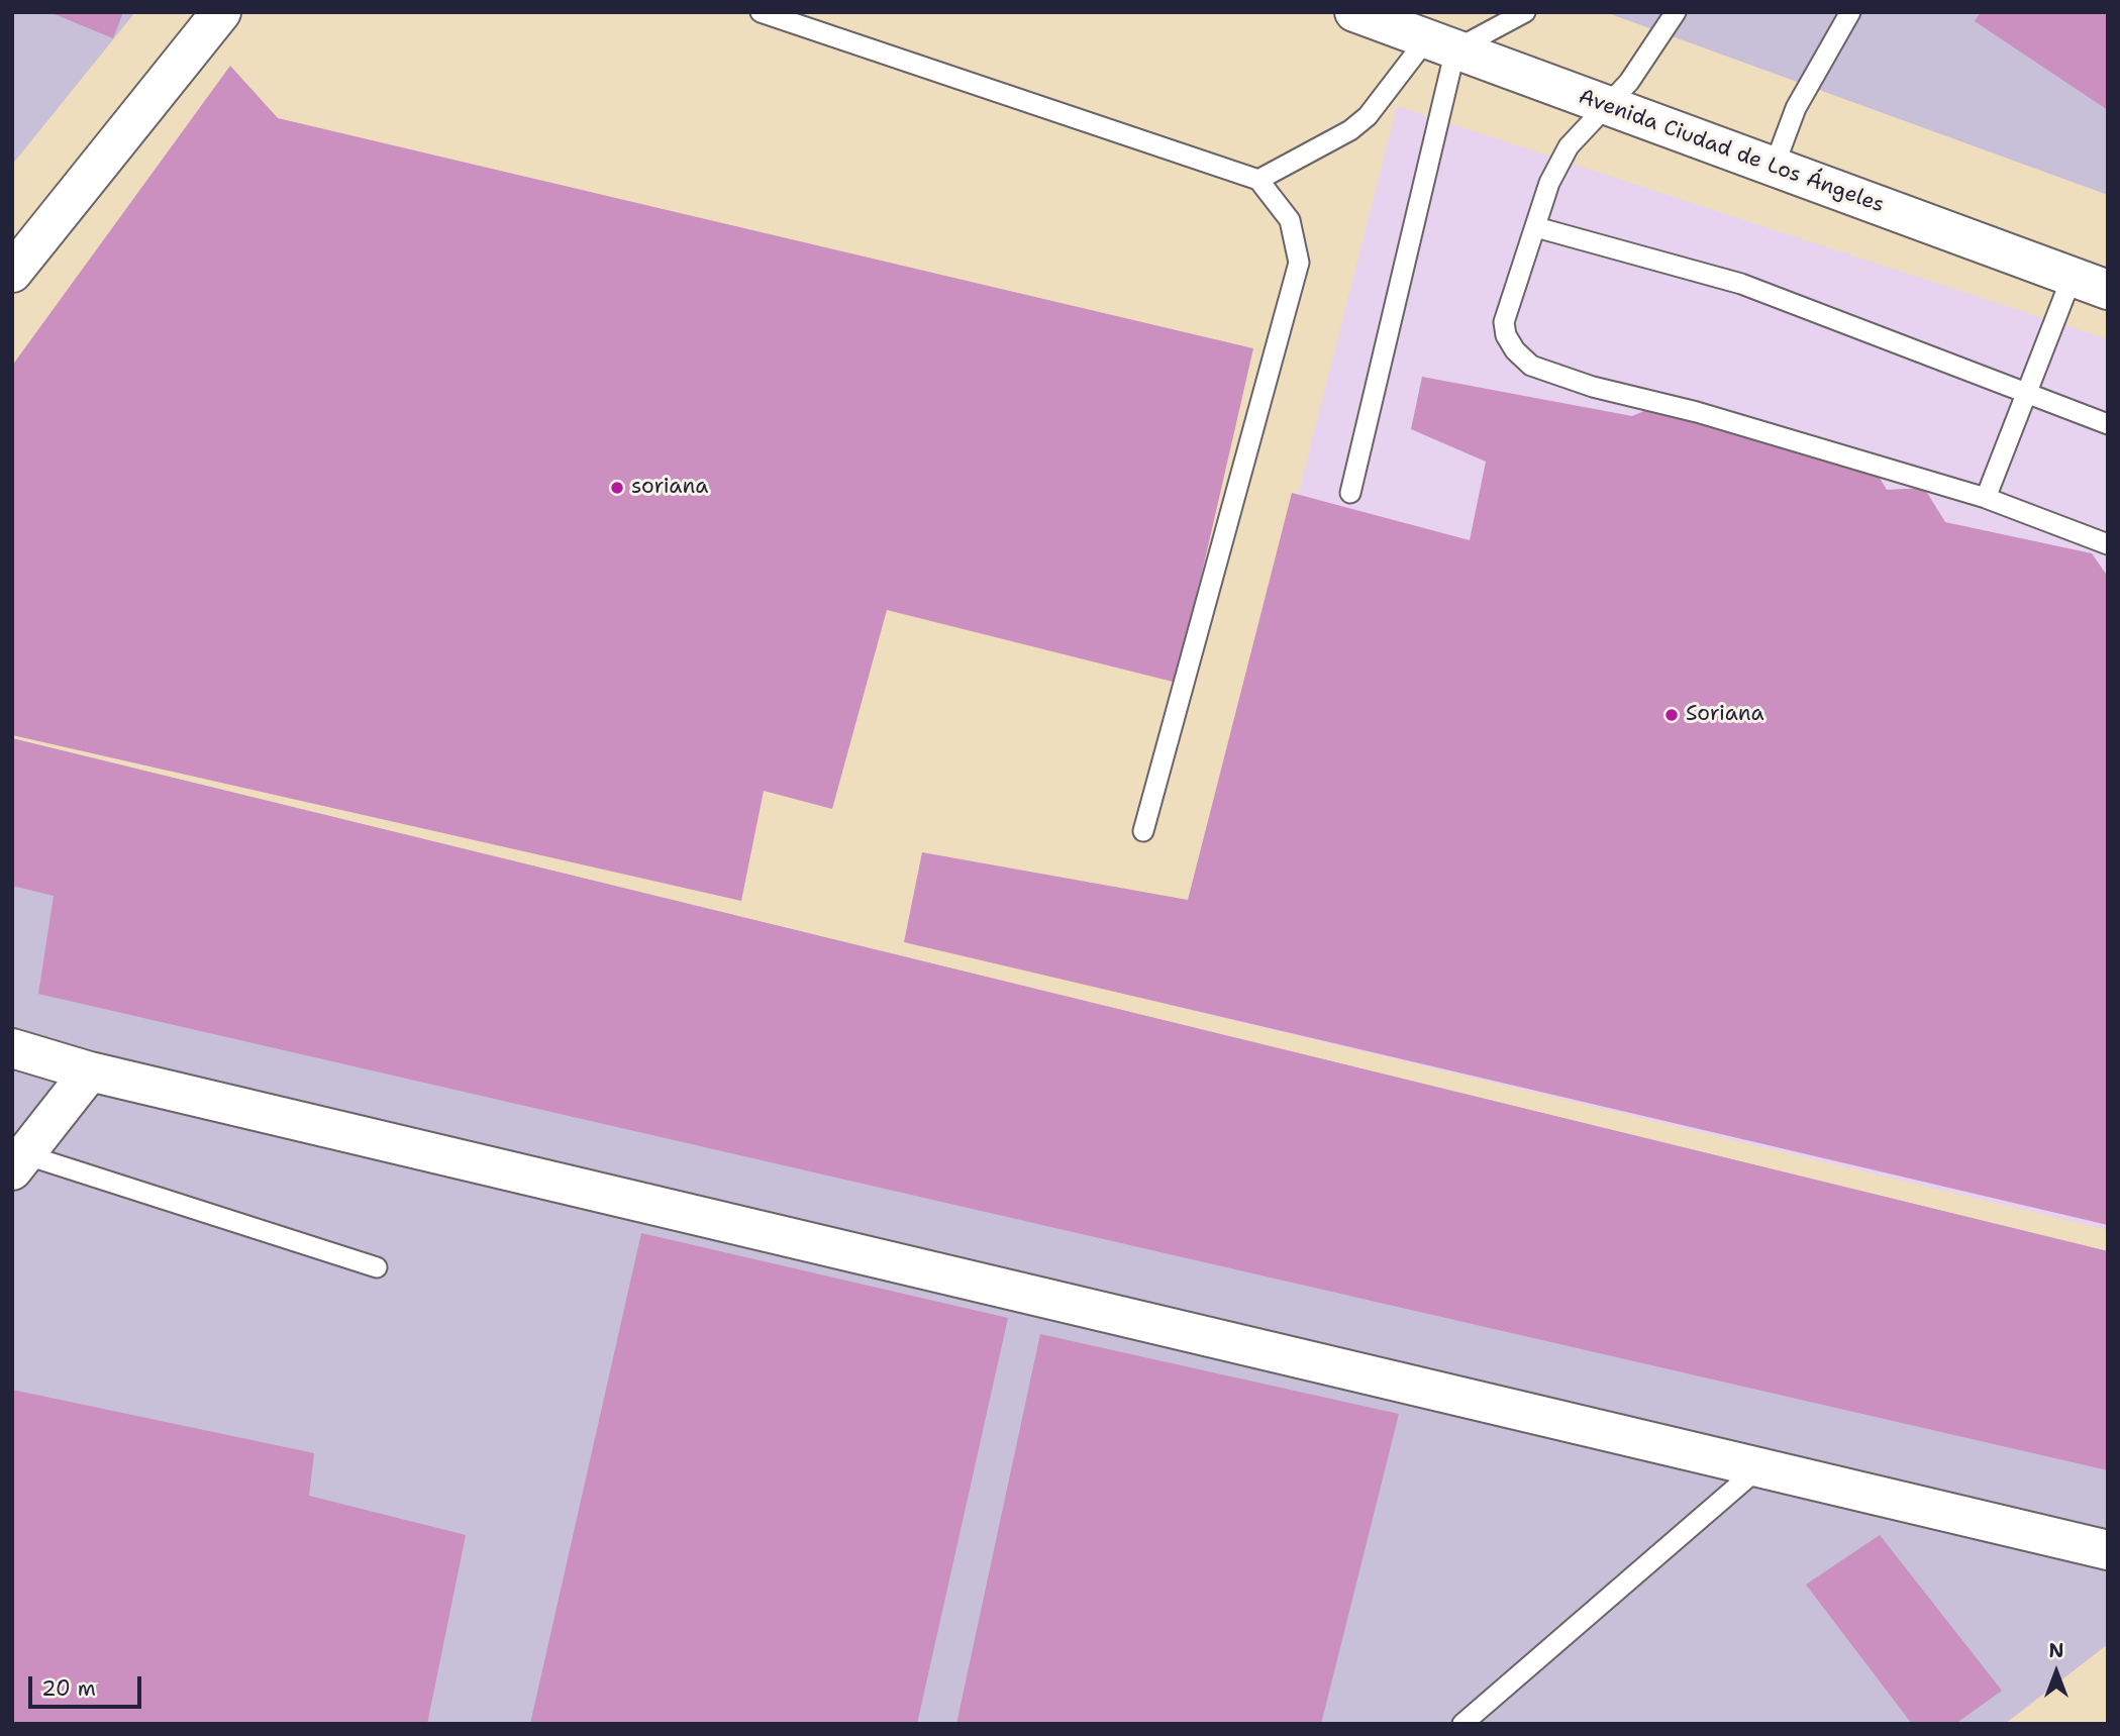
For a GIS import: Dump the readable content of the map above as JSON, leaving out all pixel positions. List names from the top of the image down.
{
  "streets": {
    "street": ["Avenida Ciudad de Los Ángeles"]
  },
  "places": ["soriana", "Soriana"],
  "scale_bar": "20 m",
  "north": "top"
}
